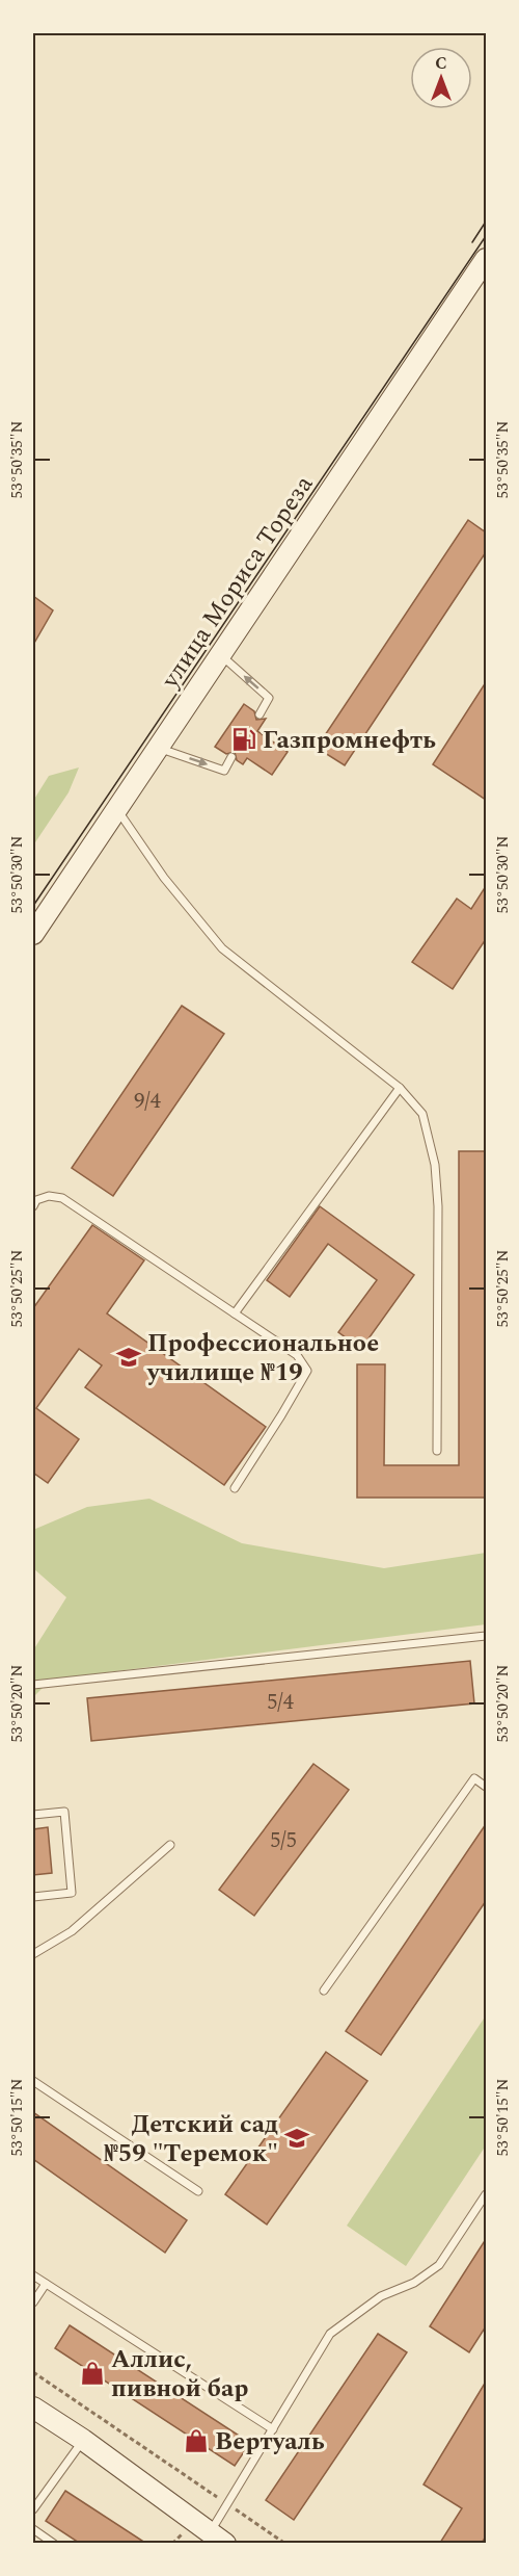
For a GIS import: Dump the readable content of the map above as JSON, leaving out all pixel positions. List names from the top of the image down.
{
  "streets": {
    "street": ["улица Мориса Тореза"]
  },
  "places": {
    "fuel station": ["Газпромнефть"],
    "school or university": ["Профессиональное училище №19", "Детский сад №59 \"Теремок\""],
    "shop": ["Аллис, пивной бар", "Вертуаль"]
  },
  "house_numbers": ["9/4", "5/4", "5/5"],
  "north": "top",
  "coordinates": [
    "53°50'35\"N",
    "53°50'30\"N",
    "53°50'25\"N",
    "53°50'20\"N",
    "53°50'15\"N"
  ]
}
